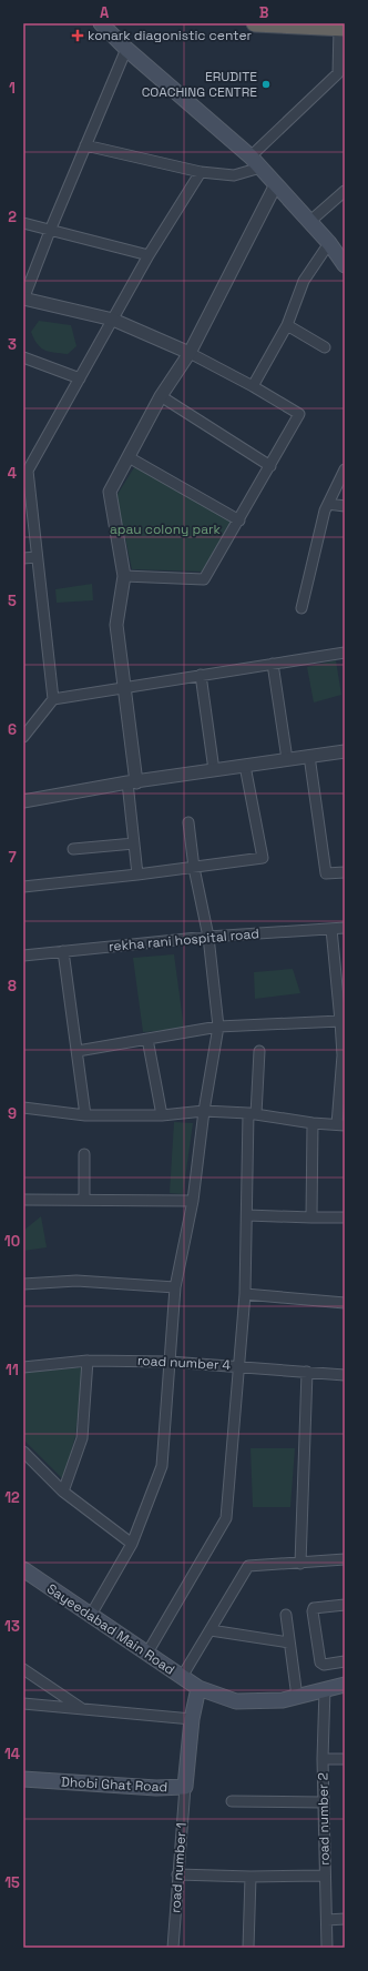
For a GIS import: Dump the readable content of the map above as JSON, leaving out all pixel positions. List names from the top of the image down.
{
  "streets": {
    "main road": ["Sayeedabad Main Road", "Dhobi Ghat Road"],
    "street": [
      "rekha rani hospital road",
      "road number 4",
      "road number 2",
      "road number 1"
    ]
  },
  "crossings": [
    ["Sayeedabad Main Road", "Dhobi Ghat Road"],
    ["Sayeedabad Main Road", "road number 2"],
    ["Dhobi Ghat Road", "road number 1"]
  ],
  "parks": ["apau colony park"],
  "places": {
    "health": ["konark diagonistic center"],
    "other": ["ERUDITE COACHING CENTRE"]
  },
  "grid": {
    "columns": ["A", "B"],
    "rows": [
      "1",
      "2",
      "3",
      "4",
      "5",
      "6",
      "7",
      "8",
      "9",
      "10",
      "11",
      "12",
      "13",
      "14",
      "15"
    ]
  }
}
